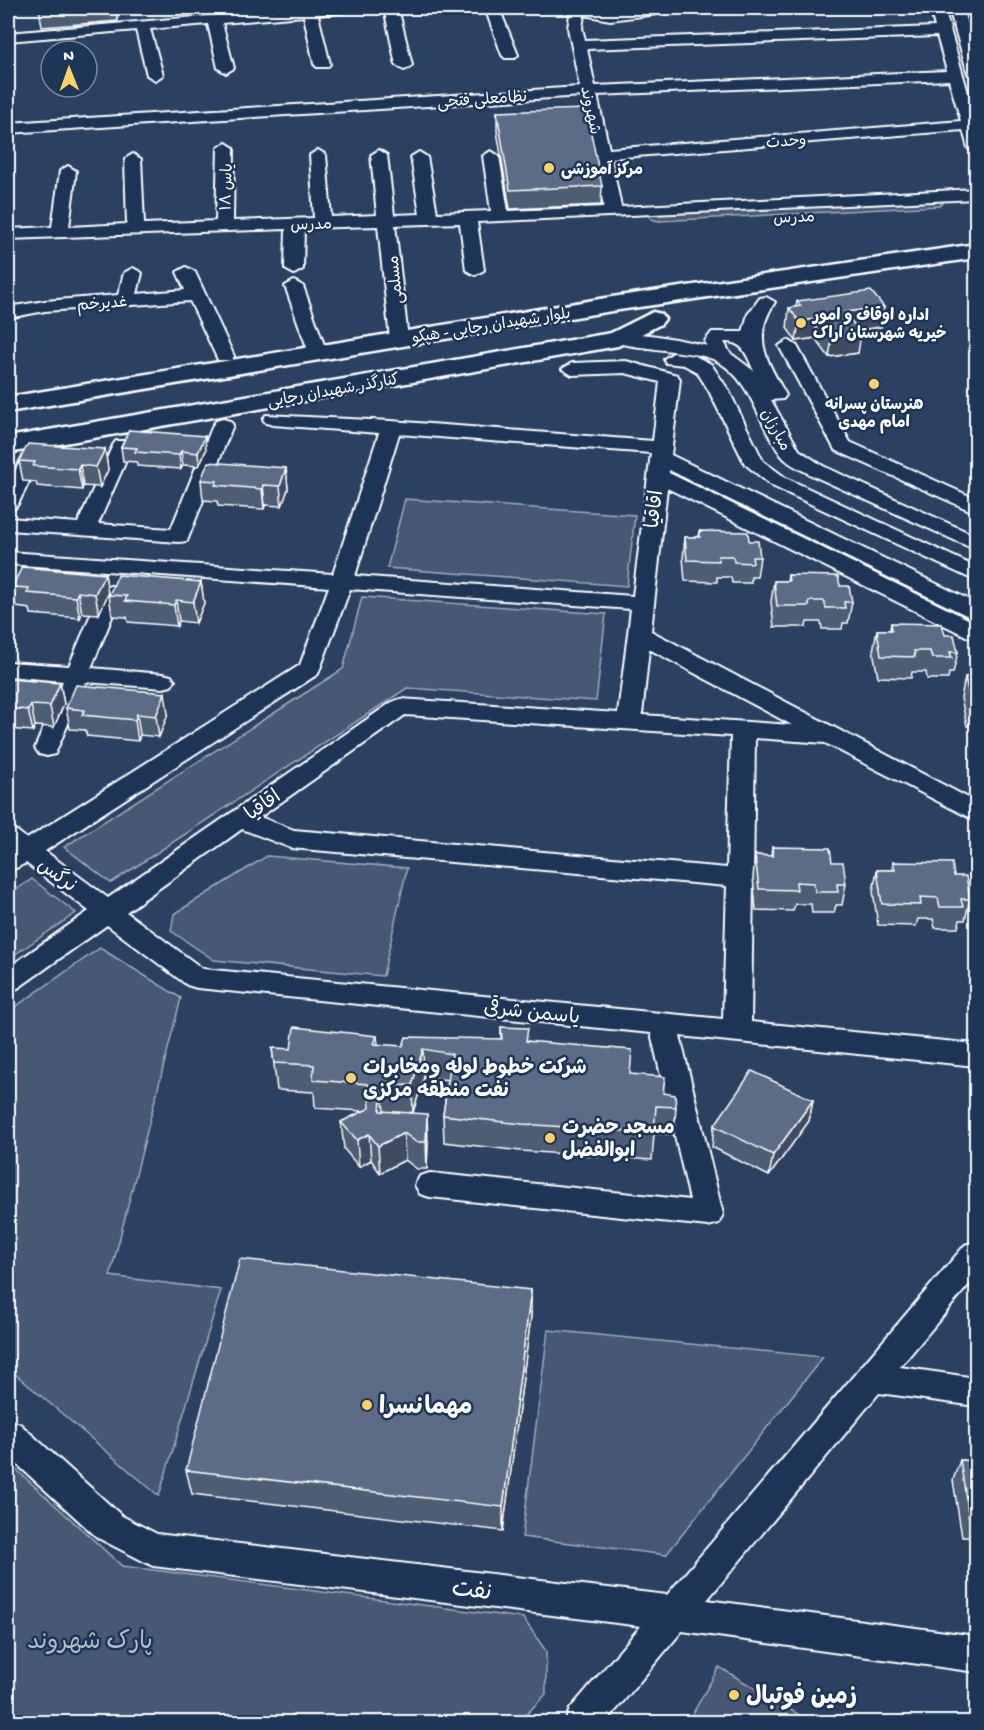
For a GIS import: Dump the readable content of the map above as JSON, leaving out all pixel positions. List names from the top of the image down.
{
  "streets": {
    "main road": ["بلوار شهیدان رجایی - هپکو", "کنارگذر شهیدان رجایی"],
    "street": [
      "نظامعلی فتحی",
      "شهروند",
      "وحدت",
      "یاس ۱۸",
      "مدرس",
      "مسلمی",
      "غدیرخم",
      "مبارزان",
      "اقاقیا",
      "نرگس",
      "یاسمن شرقی",
      "نفت"
    ]
  },
  "crossings": [
    ["نظامعلی فتحی", "شهروند"],
    ["شهروند", "وحدت"],
    ["شهروند", "مدرس"],
    ["یاس ۱۸", "مدرس"],
    ["مدرس", "مسلمی"],
    ["مسلمی", "بلوار شهیدان رجایی - هپکو"],
    ["بلوار شهیدان رجایی - هپکو", "کنارگذر شهیدان رجایی"],
    ["کنارگذر شهیدان رجایی", "مبارزان"],
    ["اقاقیا", "نرگس"],
    ["اقاقیا", "یاسمن شرقی"],
    ["نرگس", "یاسمن شرقی"]
  ],
  "parks": ["پارک شهروند"],
  "places": [
    "مرکز آموزشی",
    "اداره اوقاف و امور خیریه شهرستان اراک",
    "هنرستان پسرانه امام مهدی",
    "شرکت خطوط لوله ومخابرات نفت منطقه مرکزی",
    "مسجد حضرت ابوالفضل",
    "مهمانسرا",
    "زمین فوتبال"
  ],
  "north": "top"
}
